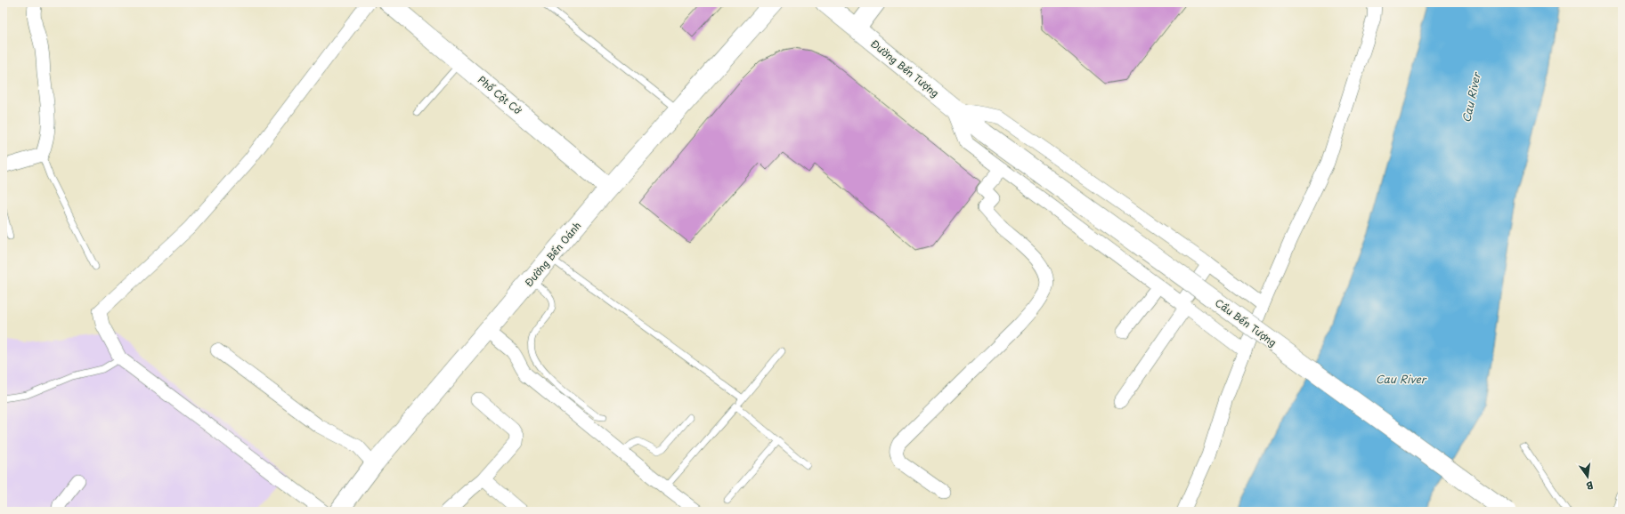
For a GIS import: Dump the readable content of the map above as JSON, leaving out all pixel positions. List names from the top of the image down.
{
  "streets": {
    "street": [
      "Đường Bến Tượng",
      "Phố Cột Cờ",
      "Đường Bến Oánh",
      "Cầu Bến Tượng"
    ]
  },
  "crossings": [
    ["Đường Bến Tượng", "Cầu Bến Tượng"],
    ["Phố Cột Cờ", "Đường Bến Oánh"]
  ],
  "water": ["Cau River"],
  "north": "bottom"
}
